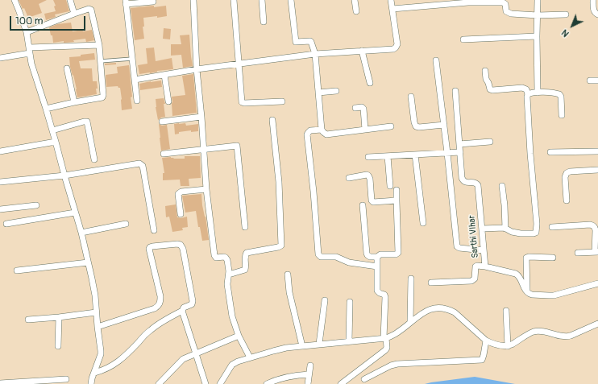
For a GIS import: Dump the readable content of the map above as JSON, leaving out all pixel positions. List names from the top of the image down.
{
  "streets": {
    "street": ["Sarthi VIhar"]
  },
  "scale_bar": "100 m",
  "north": "bottom left"
}
